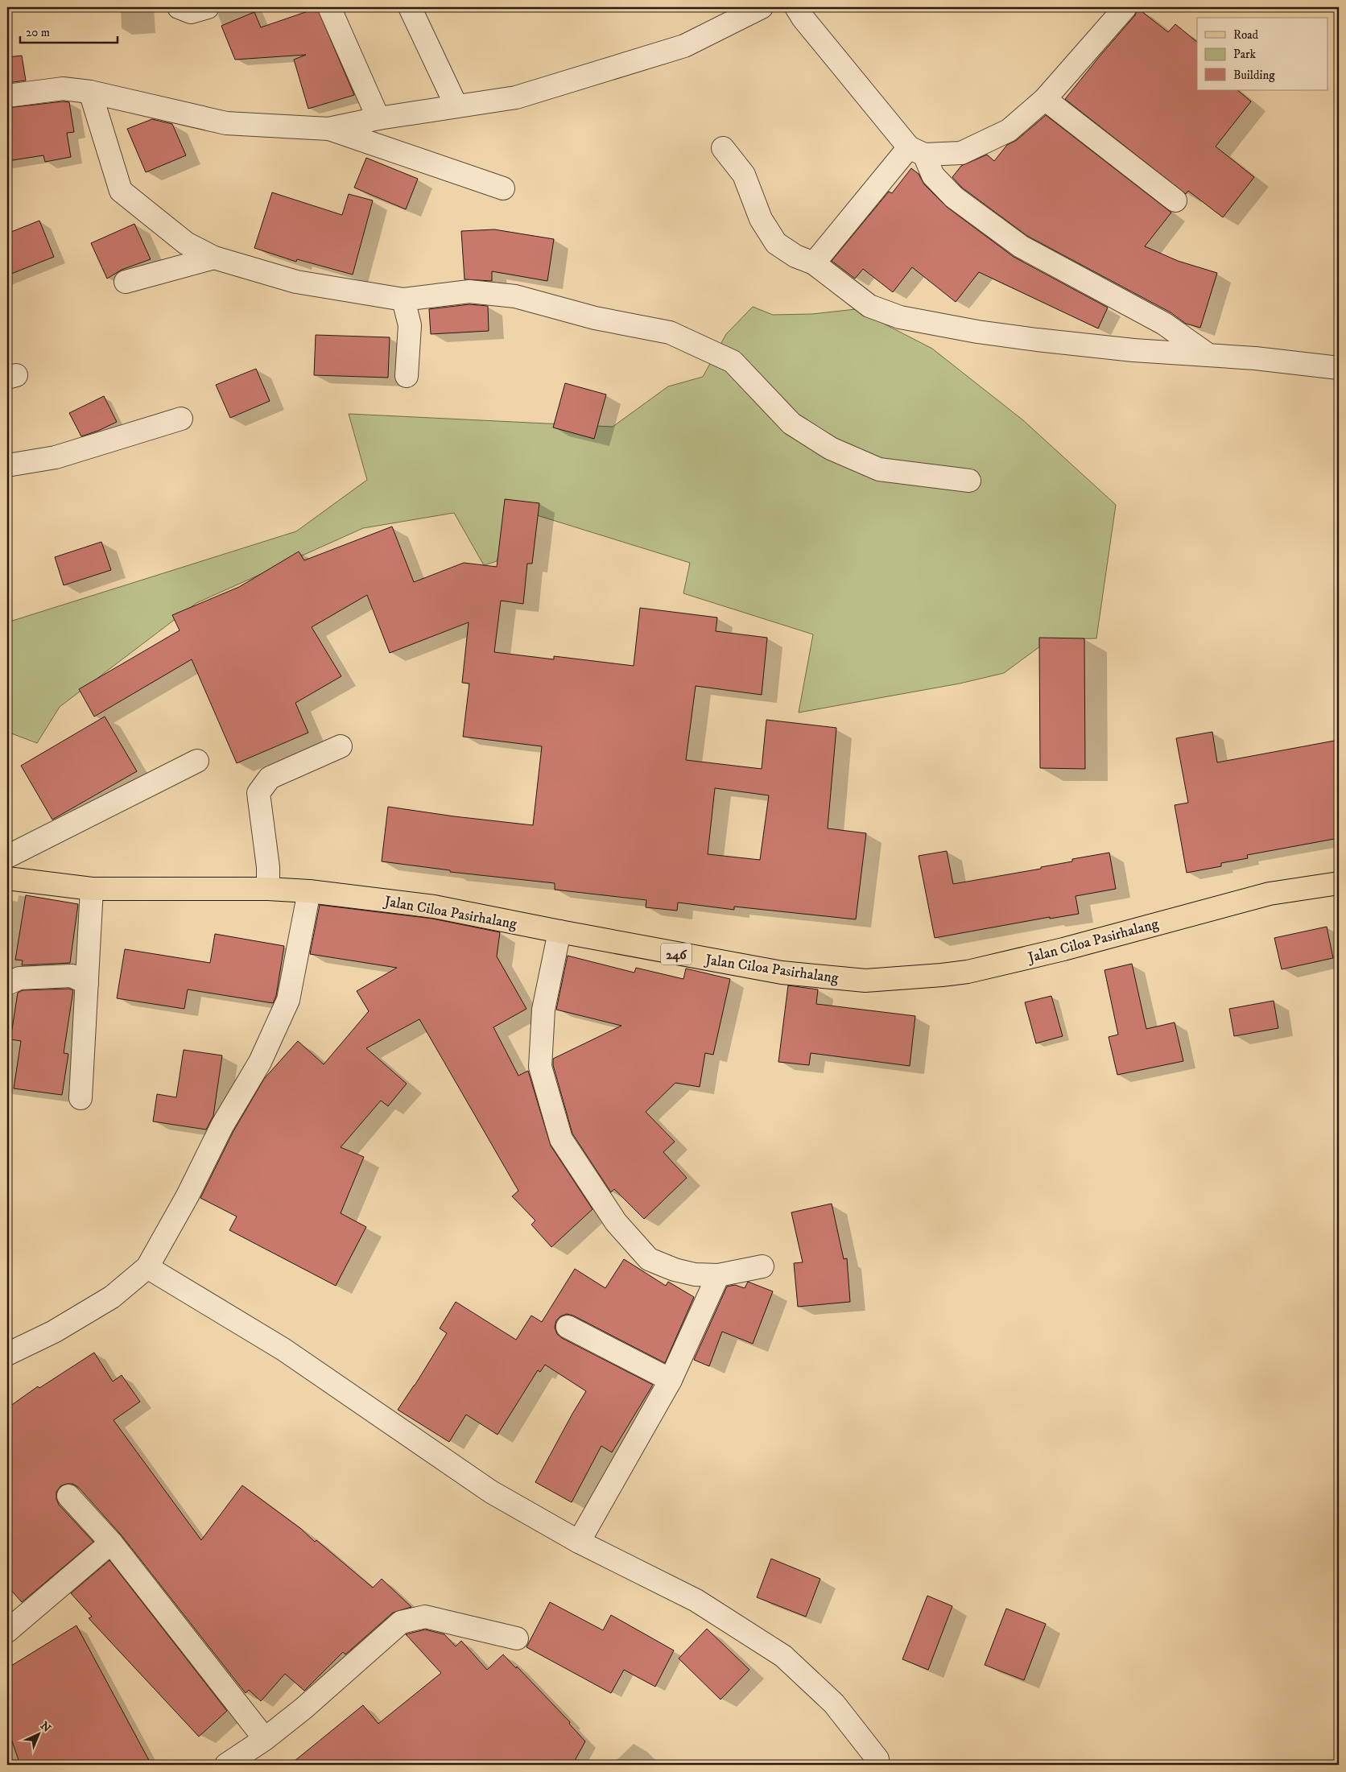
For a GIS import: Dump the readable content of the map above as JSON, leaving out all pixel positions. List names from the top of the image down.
{
  "streets": {
    "main road": ["Jalan Ciloa Pasirhalang", "246"]
  },
  "legend": ["Road", "Park", "Building"],
  "scale_bar": "20 m",
  "north": "top right"
}
